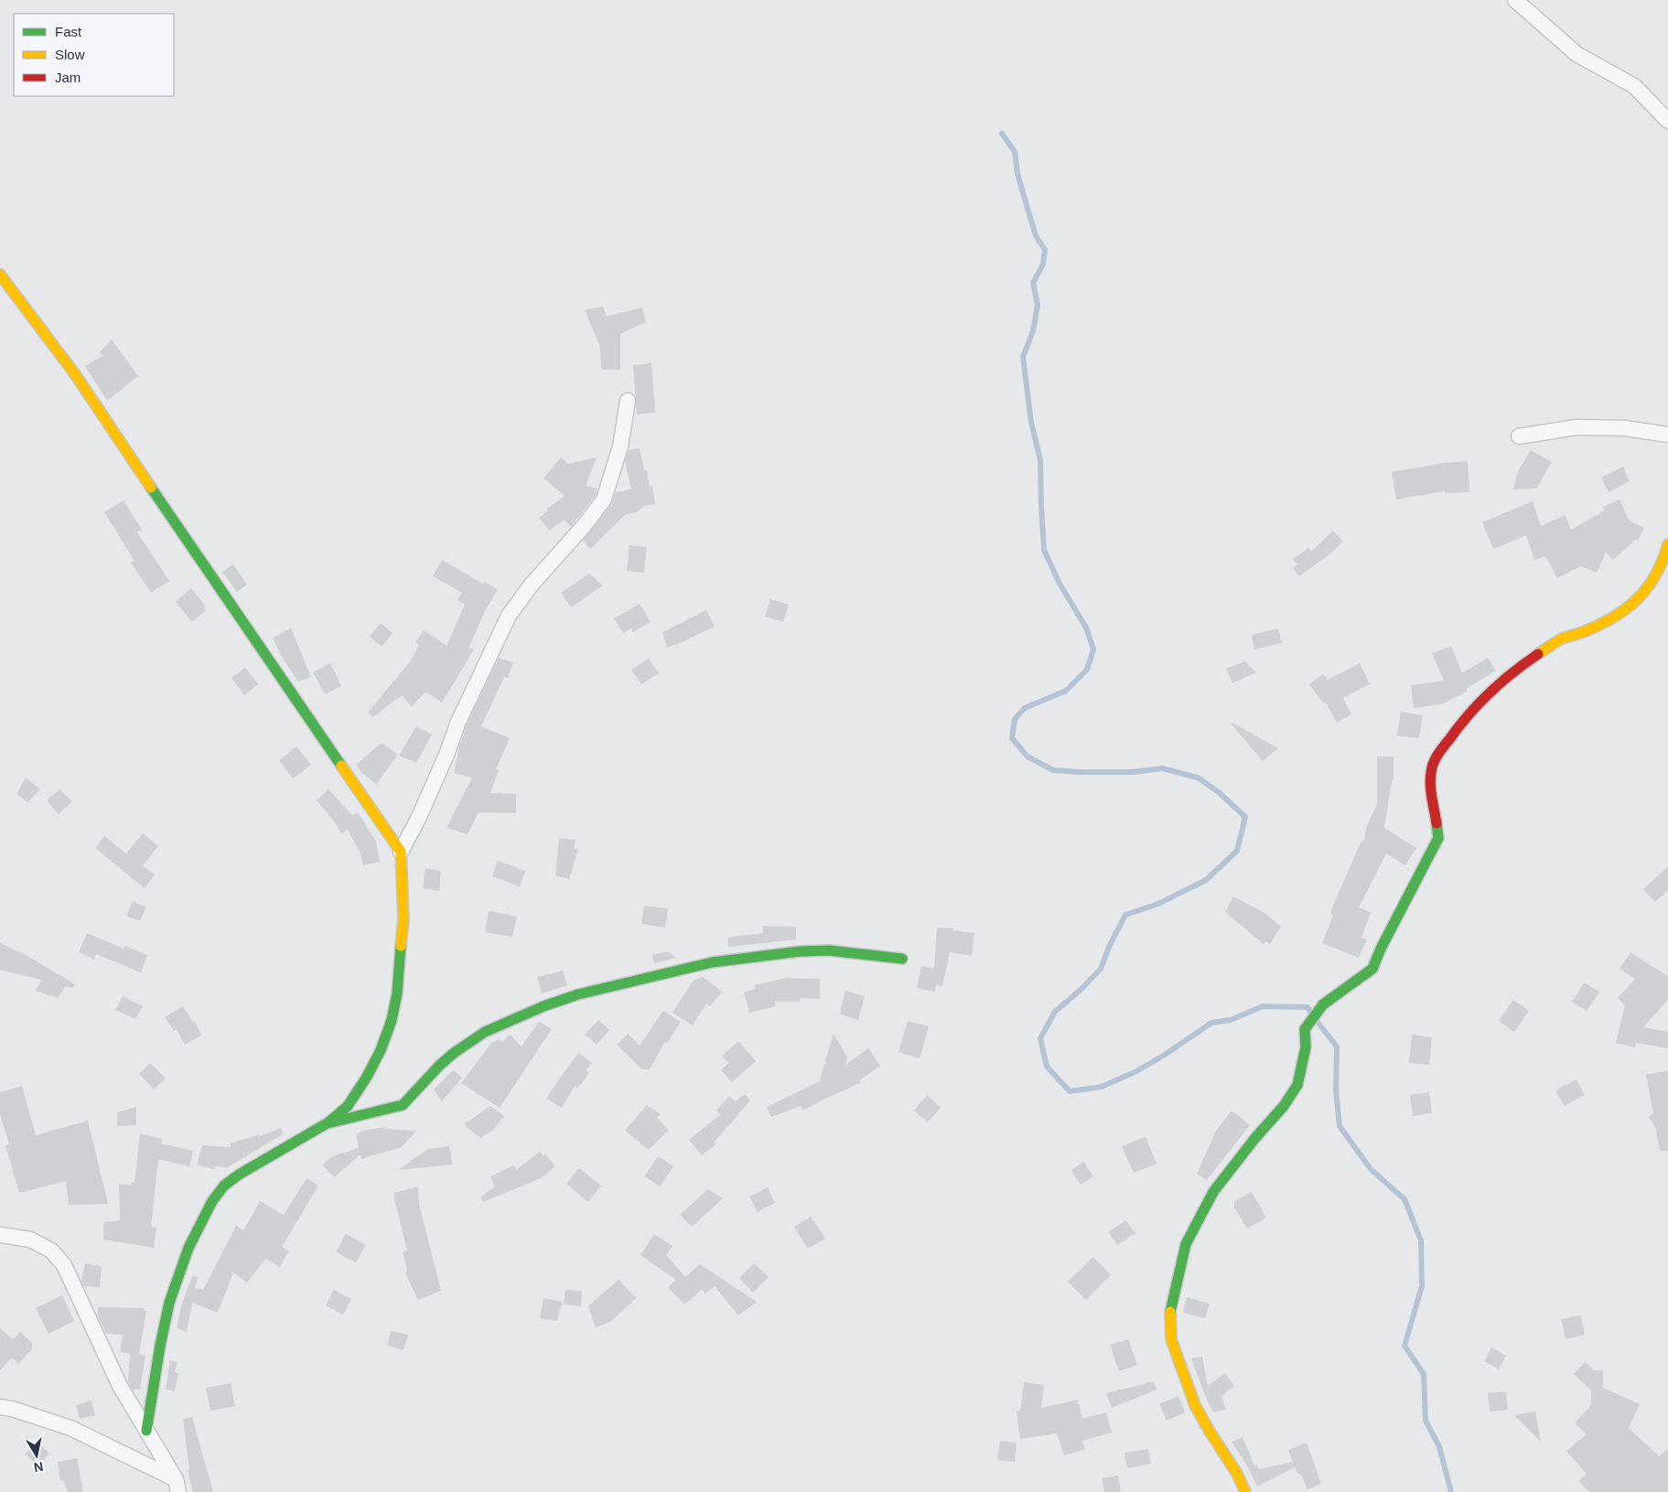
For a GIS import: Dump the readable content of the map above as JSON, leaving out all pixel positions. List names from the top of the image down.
{
  "legend": ["Fast", "Slow", "Jam"],
  "north": "bottom"
}
